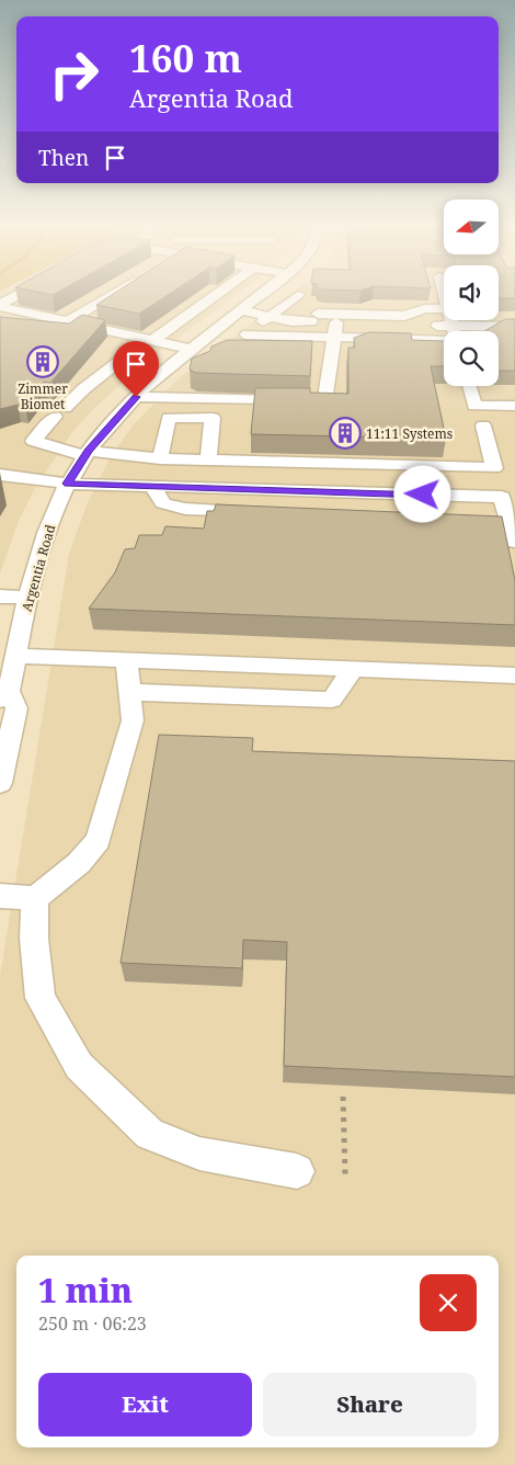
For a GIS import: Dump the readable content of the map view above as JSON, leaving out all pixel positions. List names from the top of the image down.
{
  "streets": {
    "street": ["Argentia Road"]
  },
  "places": {
    "building": ["Zimmer Biomet", "11:11 Systems"]
  },
  "north": "left",
  "page": {
    "turn": ["160 m", "Argentia Road"],
    "then": "Then",
    "heading": ["1 min", "250 m · 06:23"],
    "buttons": ["Exit", "Share"]
  }
}
